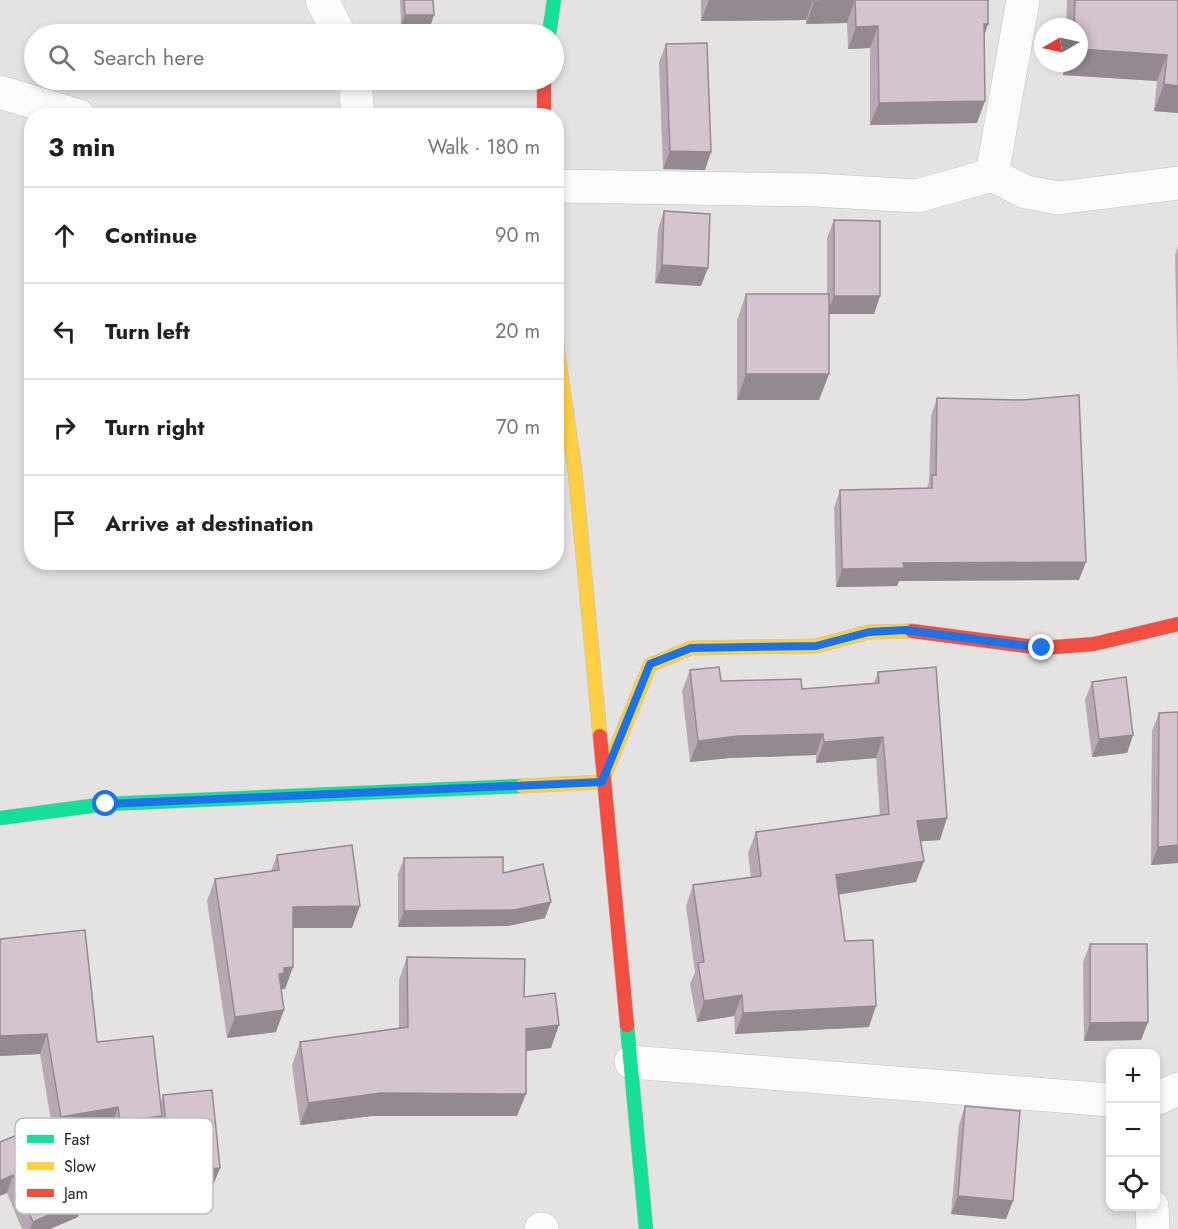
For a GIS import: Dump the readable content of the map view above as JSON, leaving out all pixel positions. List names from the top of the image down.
{
  "legend": ["Fast", "Slow", "Jam"],
  "north": "left",
  "page": {
    "search": "Search here",
    "heading": ["3 min", "Walk · 180 m"],
    "list": [
      ["Continue", "90 m"],
      ["Turn left", "20 m"],
      ["Turn right", "70 m"],
      "Arrive at destination"
    ],
    "map_buttons": ["+", "−"]
  }
}
